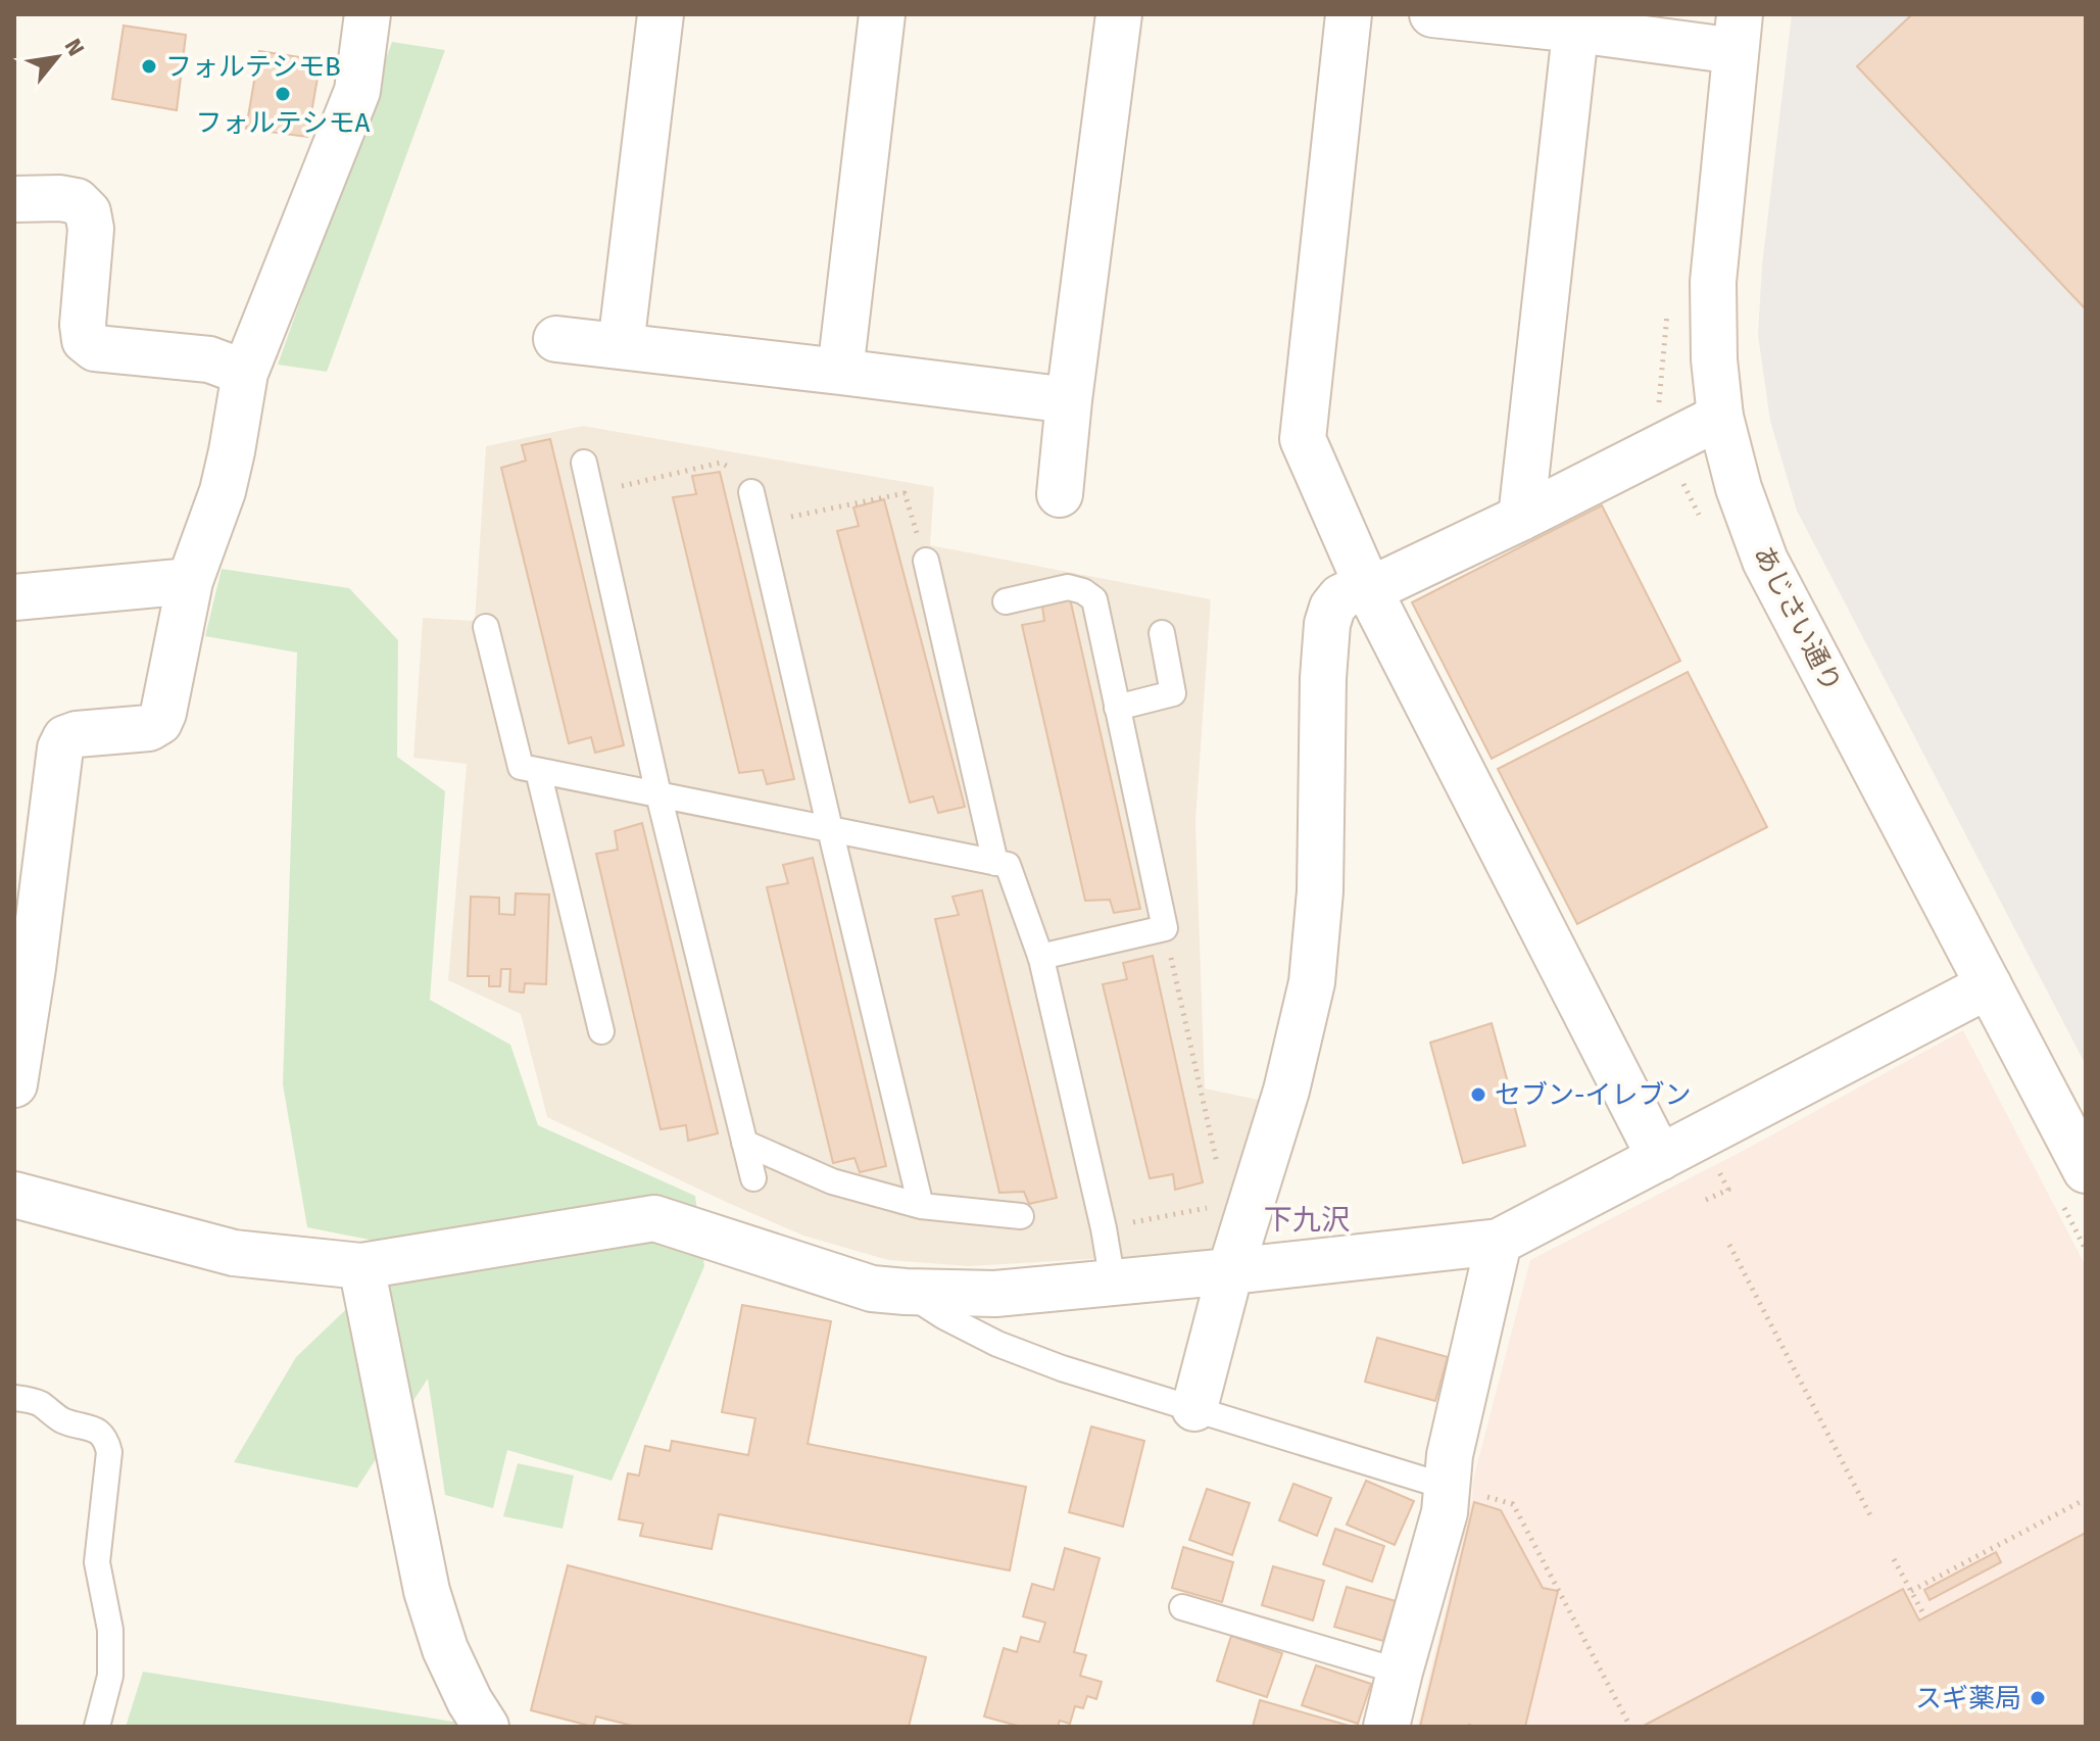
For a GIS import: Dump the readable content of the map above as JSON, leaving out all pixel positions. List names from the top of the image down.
{
  "streets": {
    "street": ["あじさい通り"]
  },
  "districts": ["下九沢"],
  "places": [
    "フォルテシモB",
    "フォルテシモA",
    "セブン-イレブン",
    "スギ薬局"
  ],
  "north": "top right"
}
